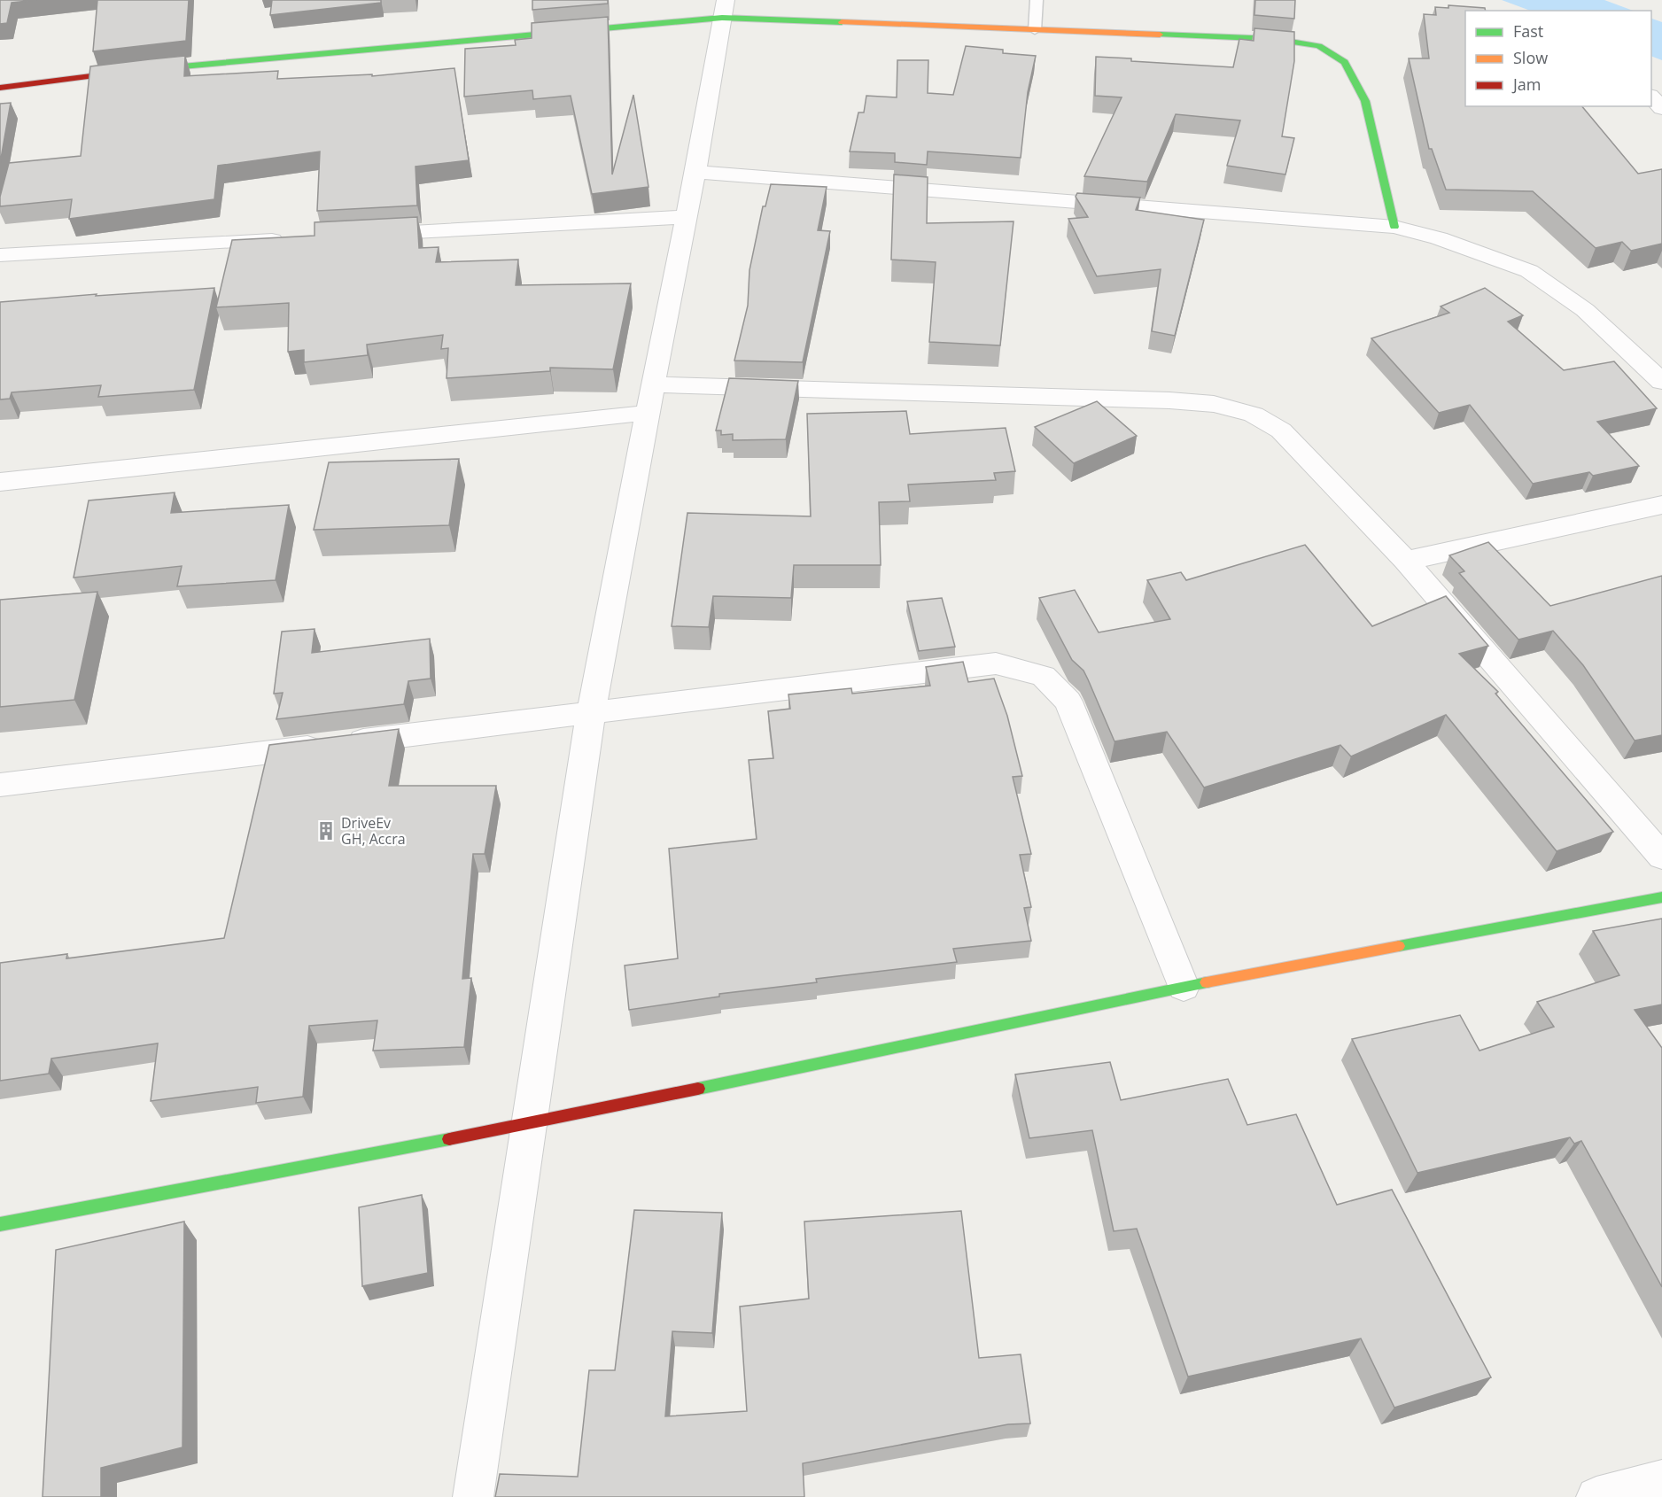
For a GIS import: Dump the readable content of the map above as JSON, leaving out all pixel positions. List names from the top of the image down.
{
  "places": {
    "building": ["DriveEv GH, Accra"]
  },
  "legend": ["Fast", "Slow", "Jam"]
}
